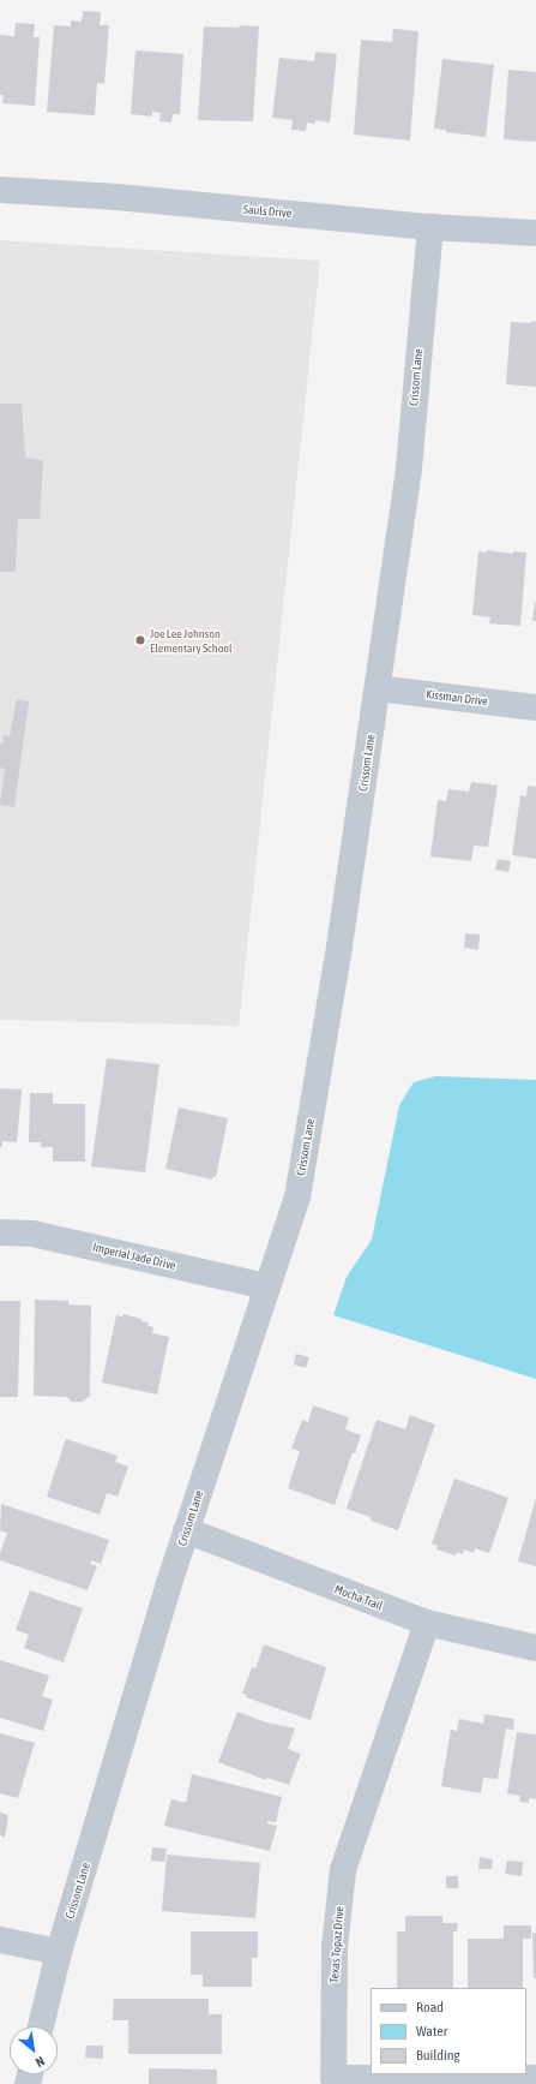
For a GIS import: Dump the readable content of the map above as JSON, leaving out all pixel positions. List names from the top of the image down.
{
  "streets": {
    "street": [
      "Sauls Drive",
      "Crissom Lane",
      "Kissman Drive",
      "Imperial Jade Drive",
      "Mocha Trail",
      "Texas Topaz Drive"
    ]
  },
  "crossings": [
    ["Sauls Drive", "Crissom Lane"],
    ["Crissom Lane", "Kissman Drive"],
    ["Crissom Lane", "Imperial Jade Drive"],
    ["Crissom Lane", "Mocha Trail"],
    ["Mocha Trail", "Texas Topaz Drive"]
  ],
  "places": ["Joe Lee Johnson Elementary School"],
  "legend": ["Road", "Water", "Building"],
  "north": "bottom right"
}
